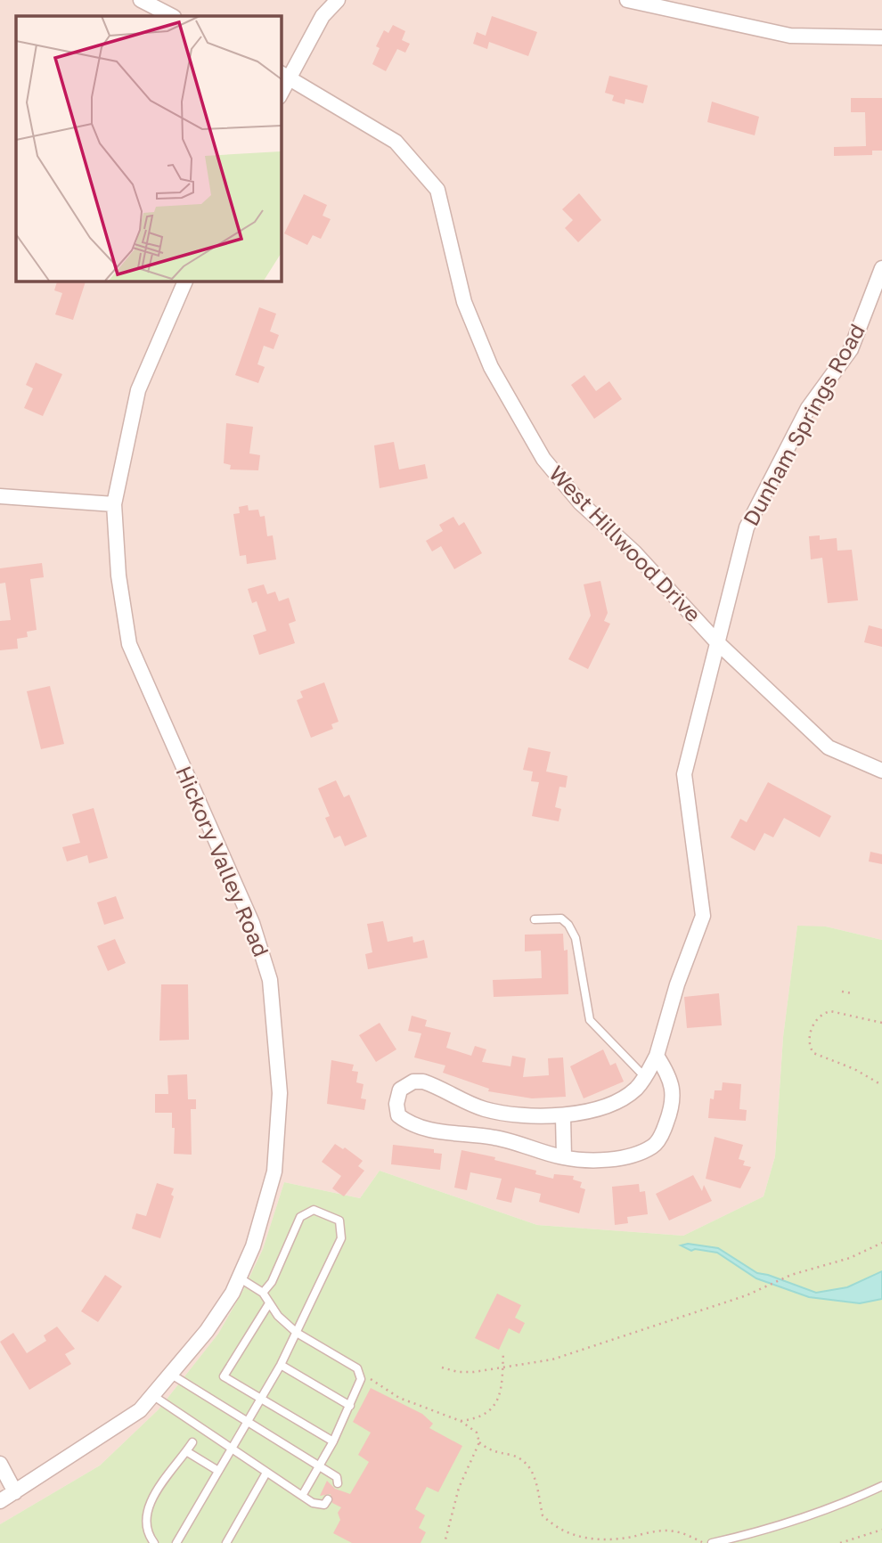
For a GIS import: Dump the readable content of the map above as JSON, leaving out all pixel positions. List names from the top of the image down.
{
  "streets": {
    "street": ["Dunham Springs Road", "West Hillwood Drive", "Hickory Valley Road"]
  },
  "crossings": [
    ["Dunham Springs Road", "West Hillwood Drive"]
  ]
}
